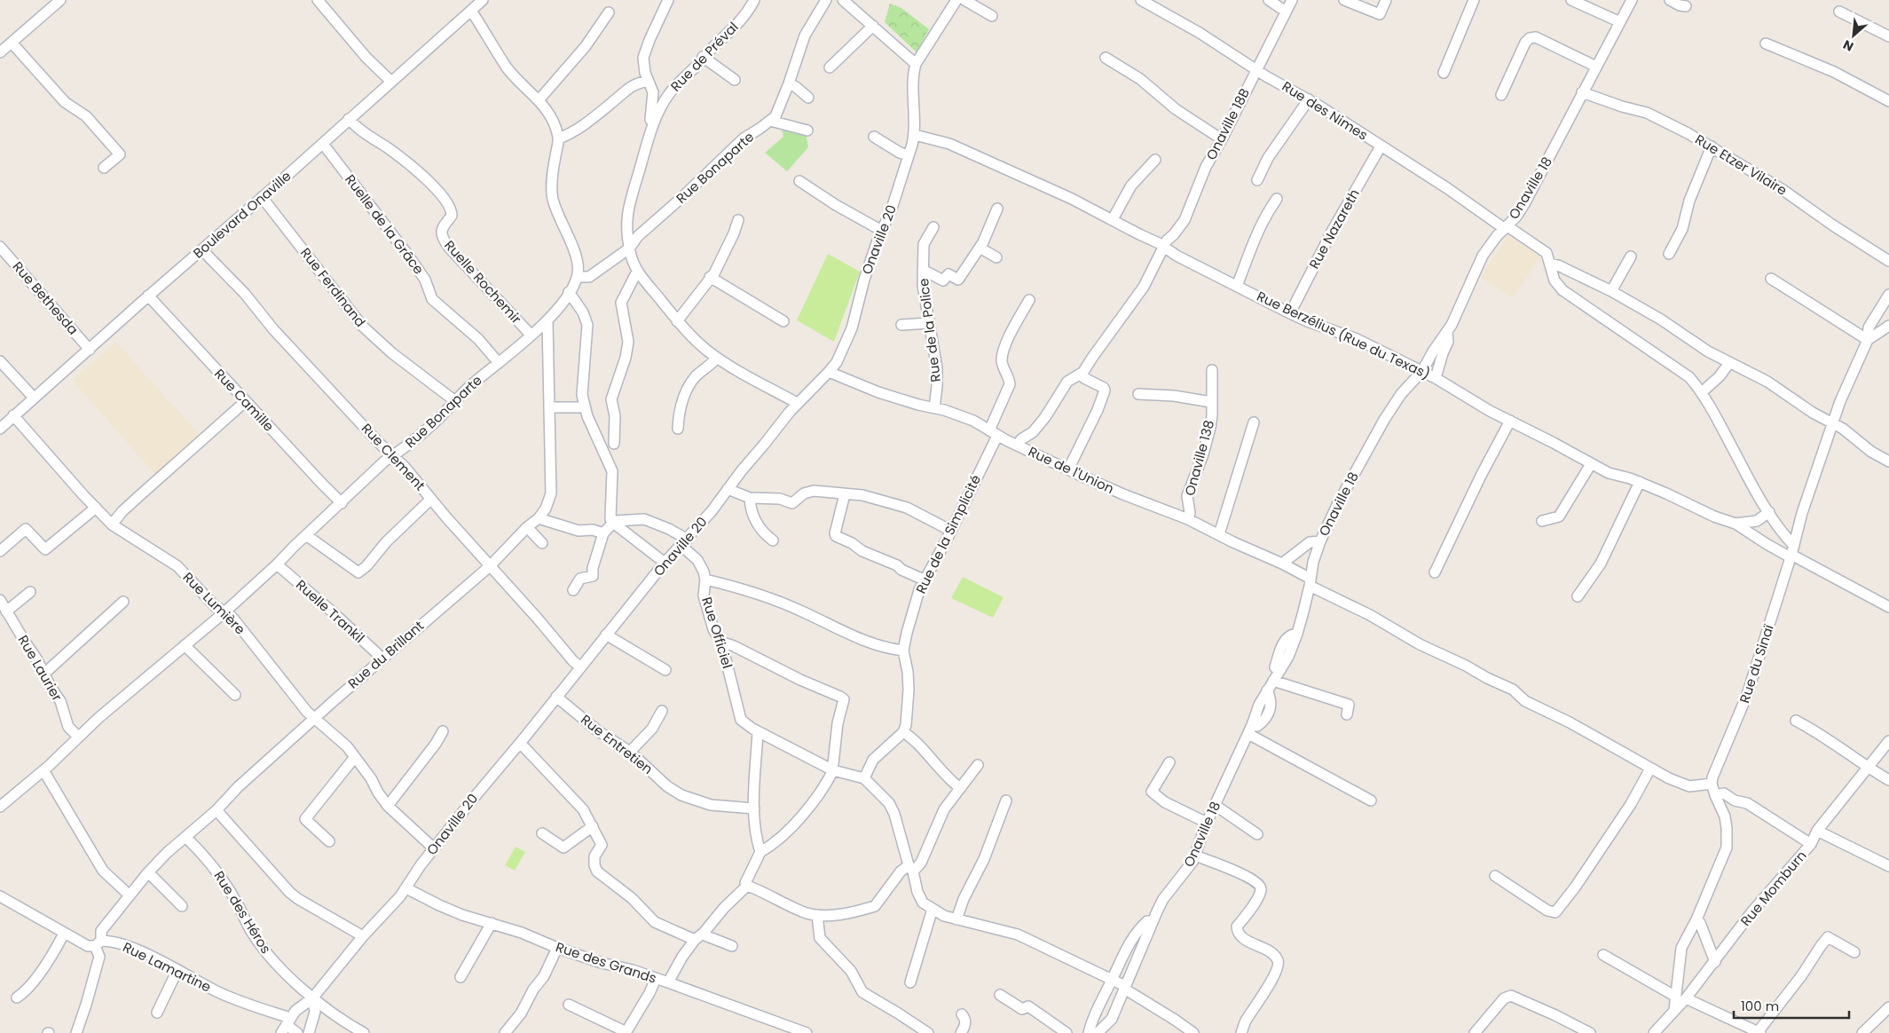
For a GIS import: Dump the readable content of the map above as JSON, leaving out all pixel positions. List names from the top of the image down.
{
  "streets": {
    "street": [
      "Rue de Préval",
      "Rue des Nimes",
      "Onaville 18B",
      "Rue Etzer Vilaire",
      "Rue Bonaparte",
      "Onaville 18",
      "Boulevard Onaville",
      "Ruelle de la Grâce",
      "Rue Nazareth",
      "Onaville 20",
      "Ruelle Rochemir",
      "Rue Ferdinand",
      "Rue Bethesda",
      "Rue de la Police",
      "Rue Berzélius (Rue du Texas)",
      "Rue Camille",
      "Rue Clement",
      "Onaville 138",
      "Rue de l'Union",
      "Rue de la Simplicité",
      "Rue Lumière",
      "Ruelle Trankil",
      "Rue Officiel",
      "Rue du Brillant",
      "Rue du Sinaï",
      "Rue Laurier",
      "Rue Entretien",
      "Rue Momburn",
      "Rue des Héros",
      "Rue des Grands",
      "Rue Lamartine"
    ]
  },
  "crossings": [
    ["Rue de Préval", "Rue Bonaparte"],
    ["Rue de Préval", "Onaville 20"],
    ["Rue des Nimes", "Onaville 18B"],
    ["Rue des Nimes", "Onaville 18"],
    ["Rue des Nimes", "Rue Nazareth"],
    ["Rue des Nimes", "Rue Berzélius (Rue du Texas)"],
    ["Rue des Nimes", "Rue du Sinaï"],
    ["Onaville 18B", "Rue Berzélius (Rue du Texas)"],
    ["Onaville 18B", "Rue de l'Union"],
    ["Rue Etzer Vilaire", "Onaville 18"],
    ["Rue Bonaparte", "Ruelle de la Grâce"],
    ["Rue Bonaparte", "Ruelle Rochemir"],
    ["Rue Bonaparte", "Rue Ferdinand"],
    ["Rue Bonaparte", "Rue Camille"],
    ["Rue Bonaparte", "Rue Clement"],
    ["Rue Bonaparte", "Rue Lumière"],
    ["Rue Bonaparte", "Ruelle Trankil"],
    ["Rue Bonaparte", "Rue du Brillant"],
    ["Rue Bonaparte", "Rue Laurier"],
    ["Onaville 18", "Rue Berzélius (Rue du Texas)"],
    ["Onaville 18", "Rue de l'Union"],
    ["Boulevard Onaville", "Ruelle de la Grâce"],
    ["Boulevard Onaville", "Ruelle Rochemir"],
    ["Boulevard Onaville", "Rue Ferdinand"],
    ["Boulevard Onaville", "Rue Bethesda"],
    ["Boulevard Onaville", "Rue Camille"],
    ["Boulevard Onaville", "Rue Clement"],
    ["Boulevard Onaville", "Rue Lumière"],
    ["Rue Nazareth", "Rue Berzélius (Rue du Texas)"],
    ["Onaville 20", "Rue Berzélius (Rue du Texas)"],
    ["Onaville 20", "Rue Clement"],
    ["Onaville 20", "Rue de l'Union"],
    ["Onaville 20", "Rue Lumière"],
    ["Onaville 20", "Rue Officiel"],
    ["Onaville 20", "Rue Entretien"],
    ["Onaville 20", "Rue des Héros"],
    ["Onaville 20", "Rue des Grands"],
    ["Onaville 20", "Rue Lamartine"],
    ["Rue de la Police", "Rue de l'Union"],
    ["Rue Berzélius (Rue du Texas)", "Rue du Sinaï"],
    ["Rue Clement", "Rue du Brillant"],
    ["Onaville 138", "Rue de l'Union"],
    ["Rue de l'Union", "Rue de la Simplicité"],
    ["Rue de l'Union", "Rue du Sinaï"],
    ["Rue Lumière", "Rue du Brillant"],
    ["Ruelle Trankil", "Rue du Brillant"],
    ["Rue du Brillant", "Rue des Héros"],
    ["Rue du Brillant", "Rue Lamartine"]
  ],
  "scale_bar": "100 m",
  "north": "bottom left"
}
